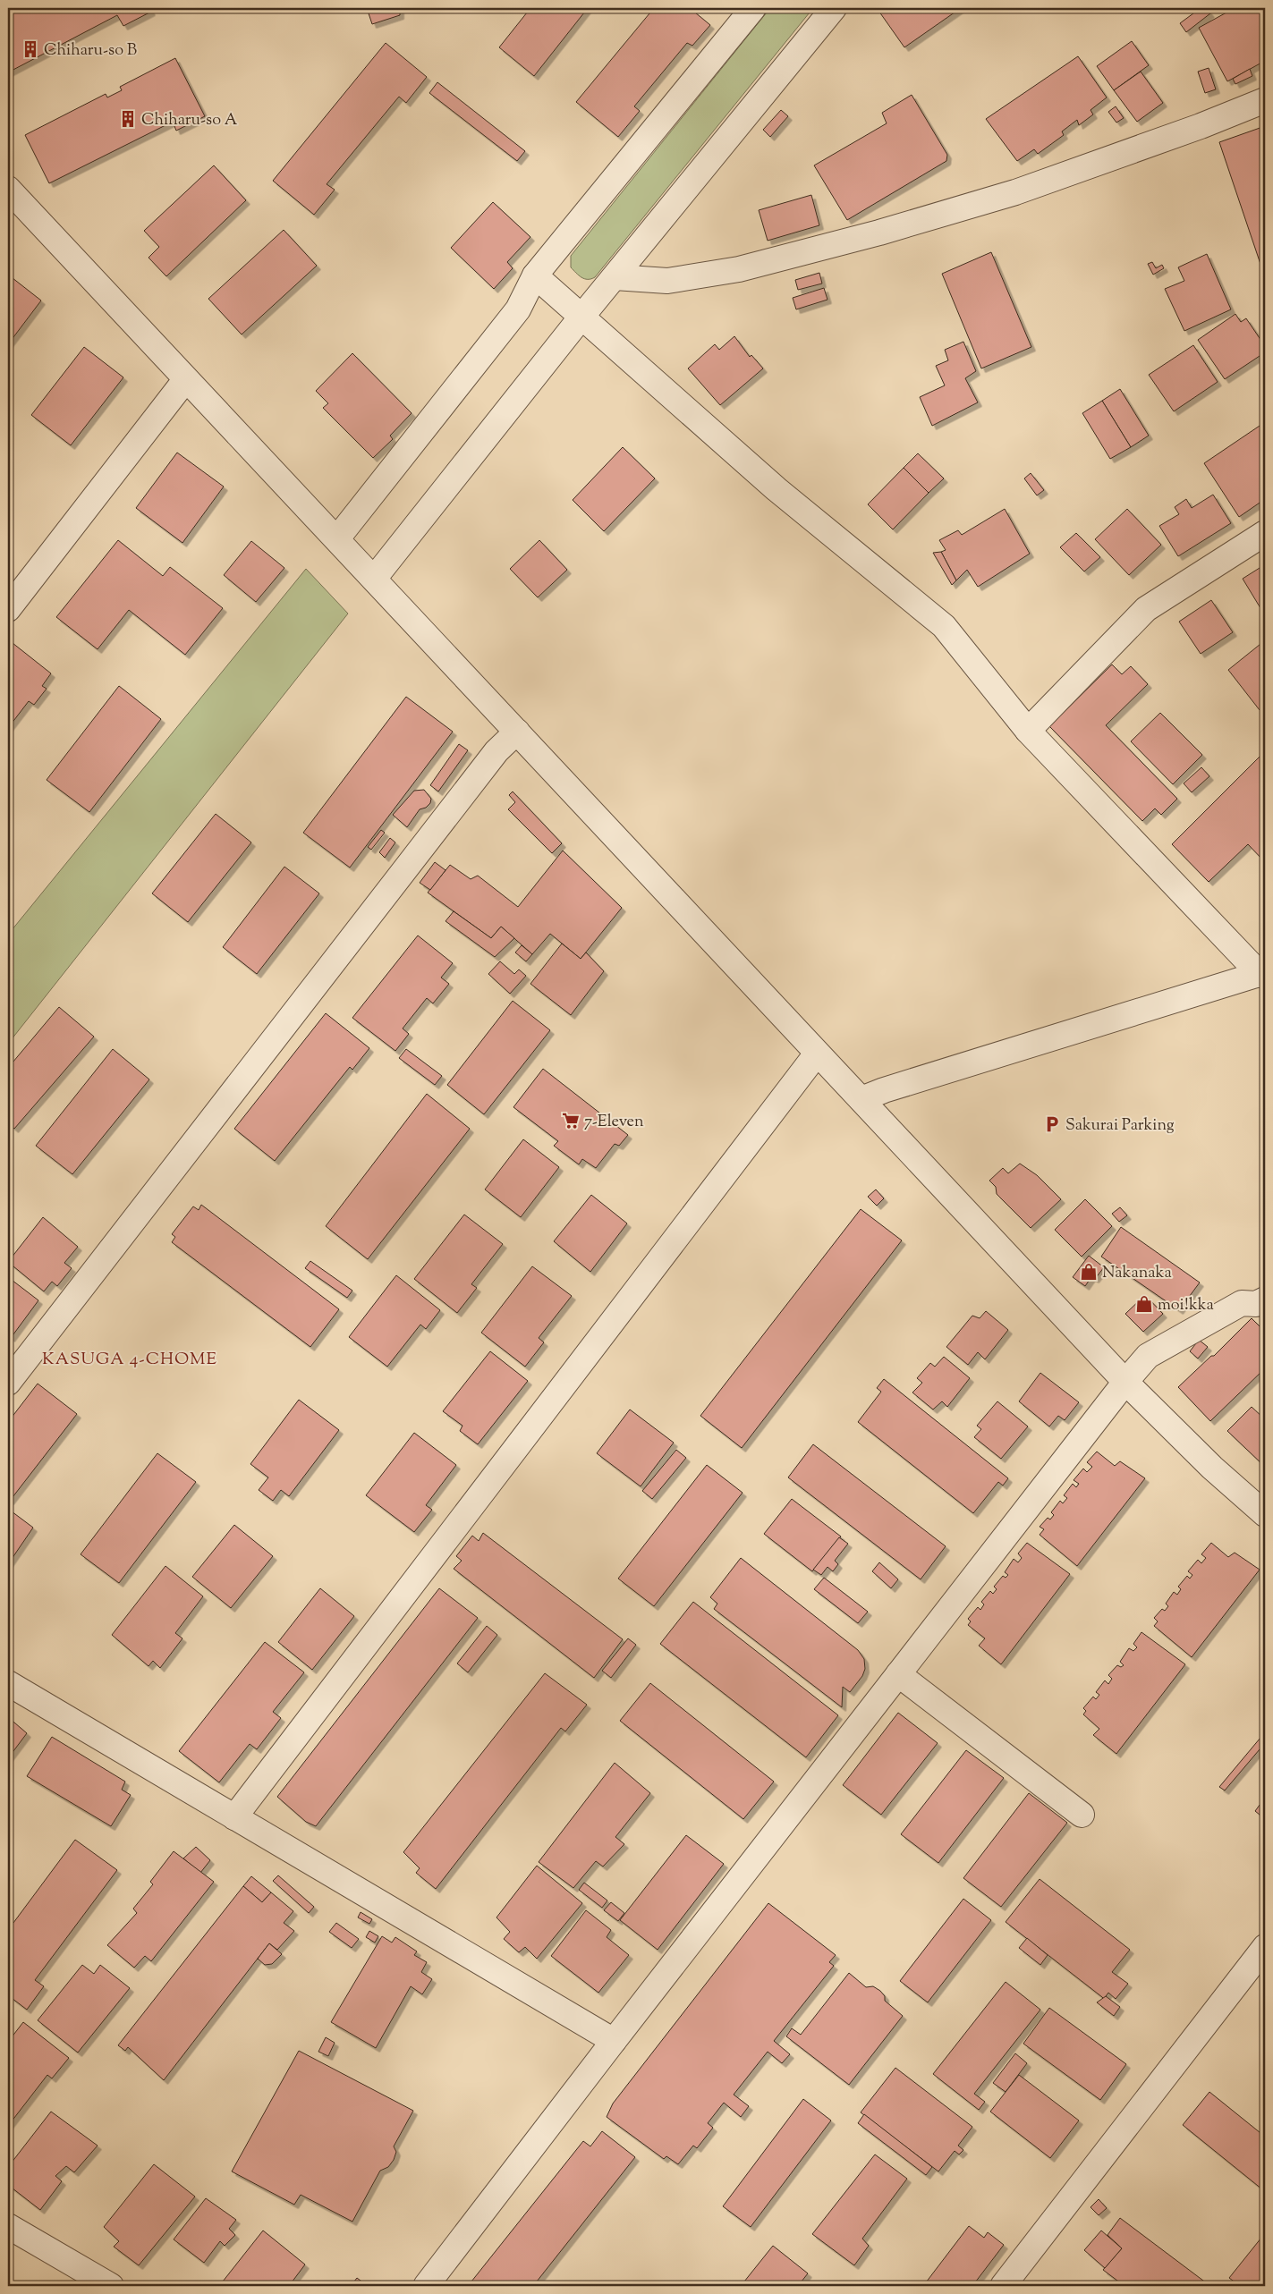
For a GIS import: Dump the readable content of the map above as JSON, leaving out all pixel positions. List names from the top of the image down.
{
  "districts": ["KASUGA 4-CHOME"],
  "places": {
    "building": ["Chiharu-so B", "Chiharu-so A"],
    "supermarket": ["7-Eleven"],
    "parking": ["Sakurai Parking"],
    "shop": ["Nakanaka", "moi!kka"]
  }
}
